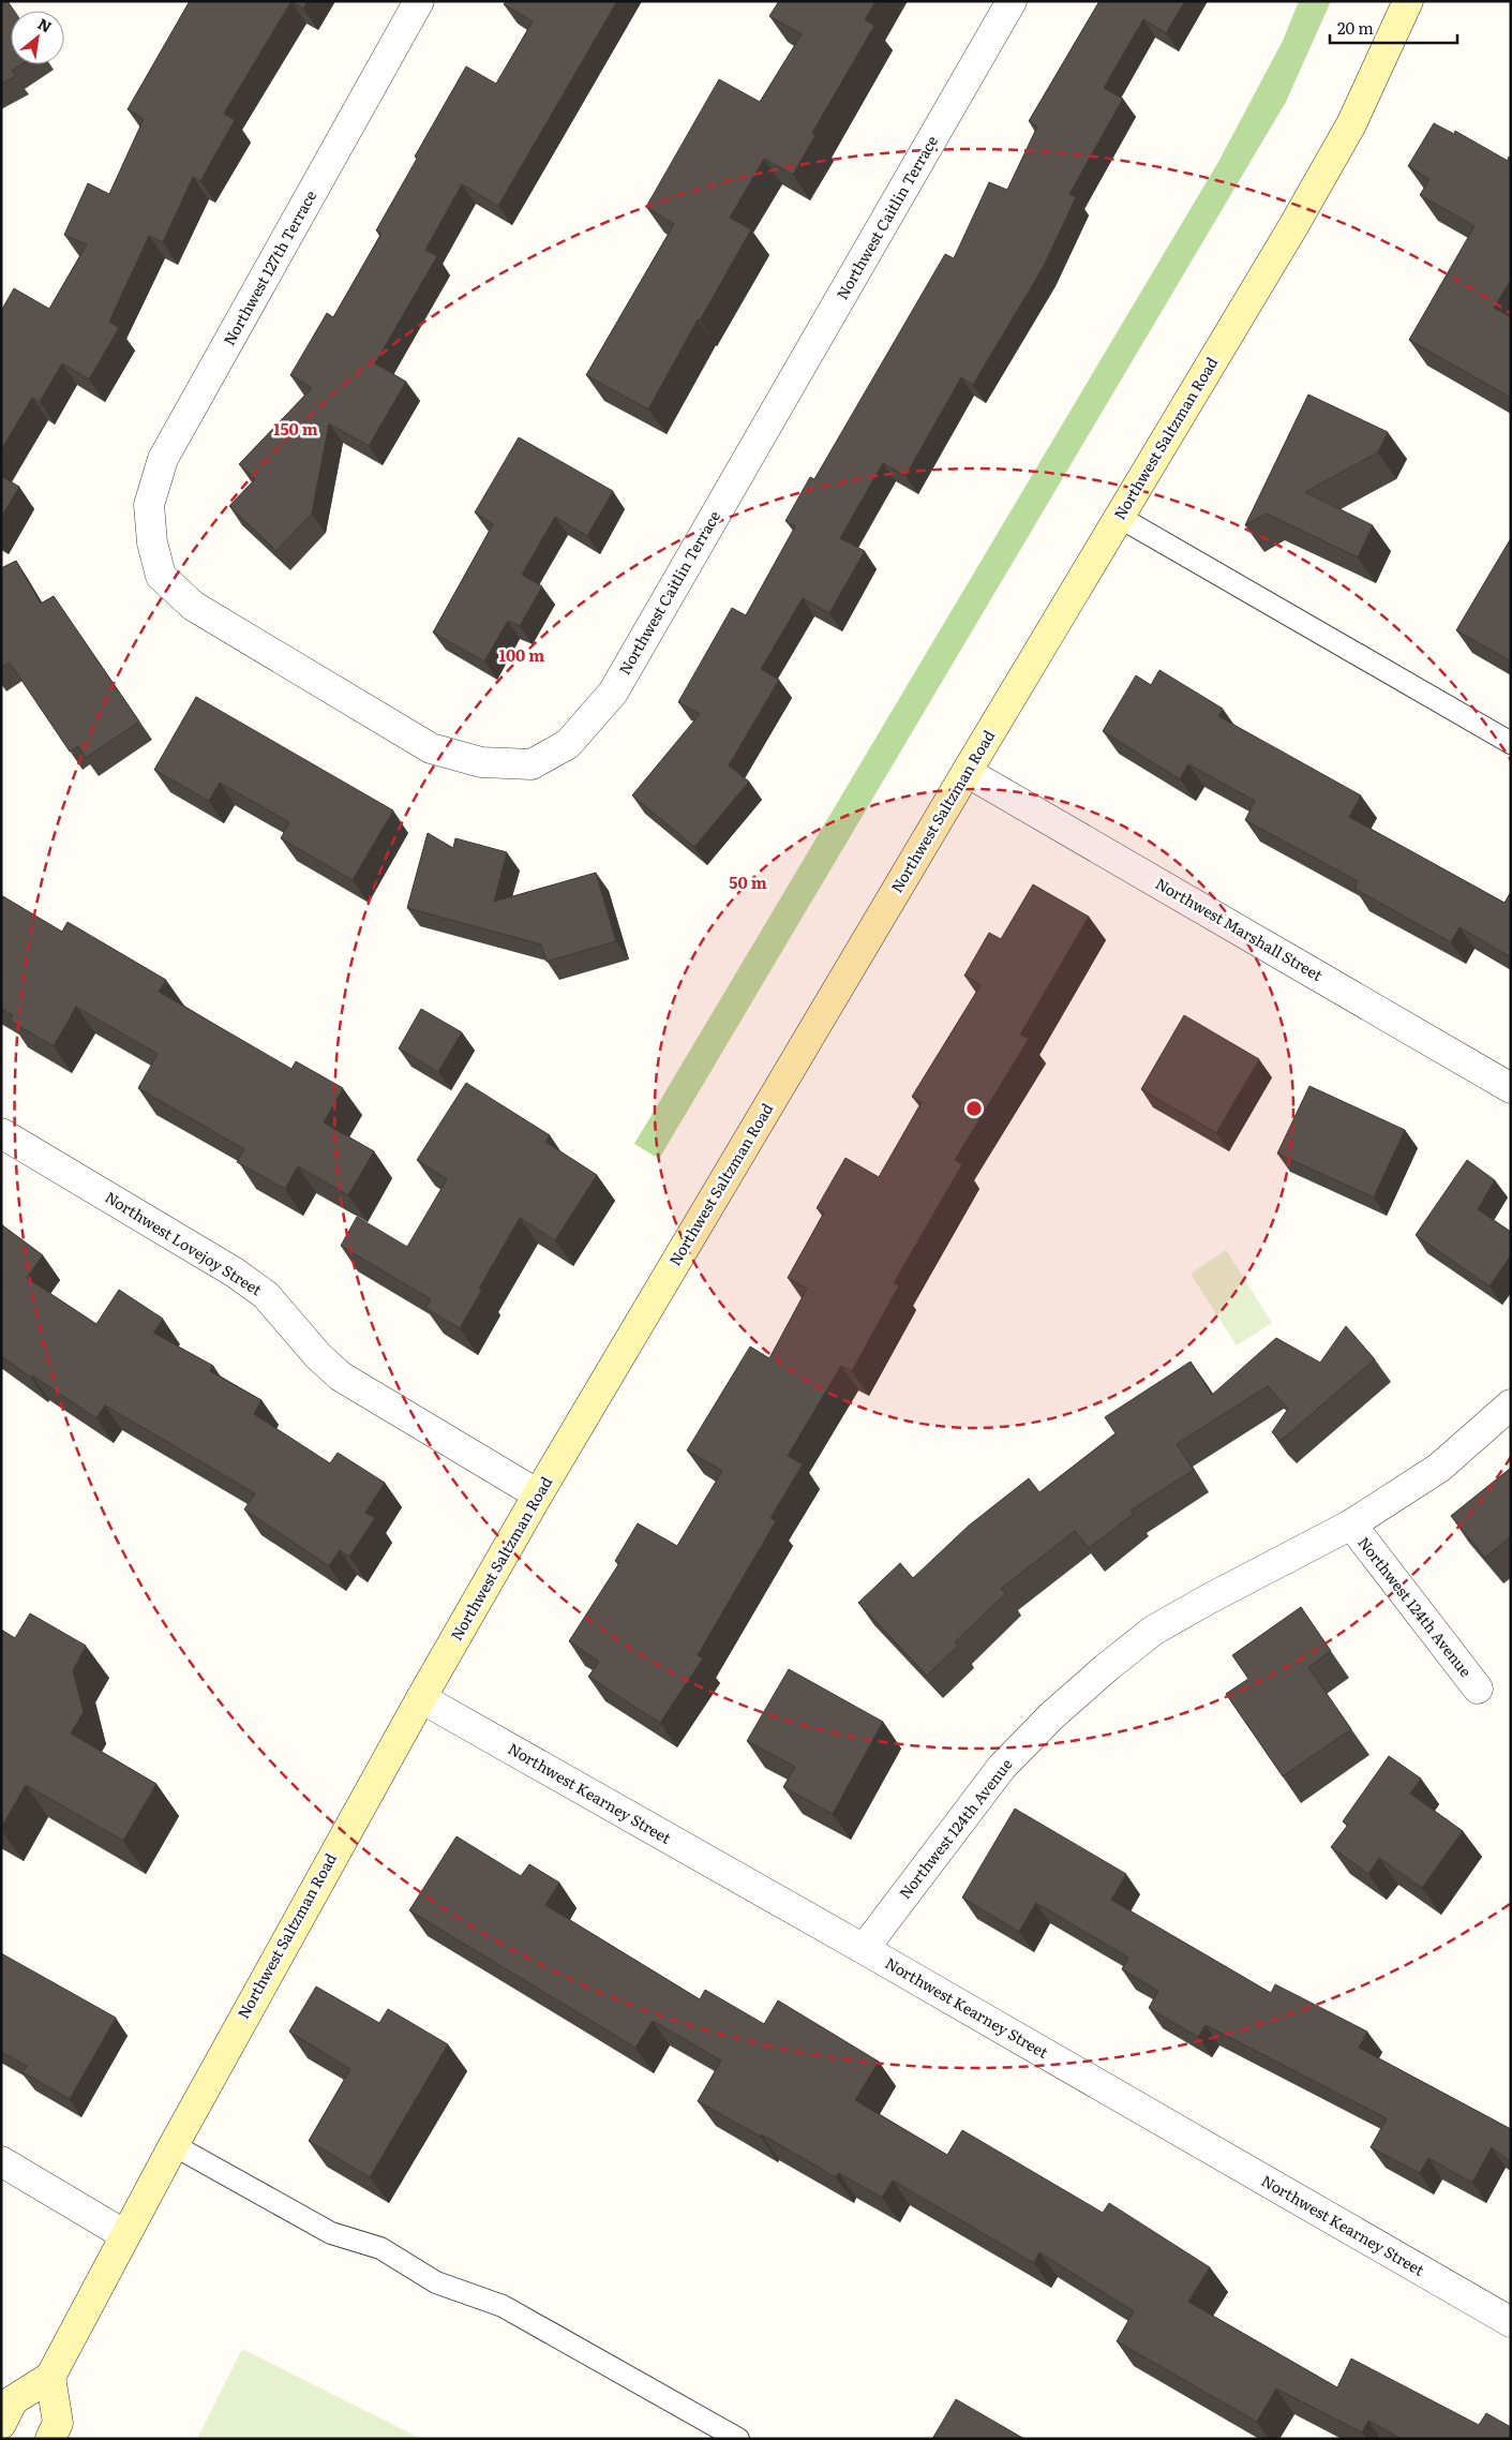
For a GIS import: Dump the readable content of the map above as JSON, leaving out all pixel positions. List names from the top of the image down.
{
  "streets": {
    "main road": ["Northwest Saltzman Road"],
    "street": [
      "Northwest Caitlin Terrace",
      "Northwest 127th Terrace",
      "Northwest Marshall Street",
      "Northwest Lovejoy Street",
      "Northwest 124th Avenue",
      "Northwest Kearney Street"
    ]
  },
  "crossings": [
    ["Northwest Caitlin Terrace", "Northwest 127th Terrace"],
    ["Northwest Saltzman Road", "Northwest Marshall Street"],
    ["Northwest Saltzman Road", "Northwest Lovejoy Street"],
    ["Northwest Saltzman Road", "Northwest Kearney Street"],
    ["Northwest 124th Avenue", "Northwest Kearney Street"]
  ],
  "scale_bar": "20 m",
  "north": "top right",
  "rings": ["150 m", "100 m", "50 m"]
}
